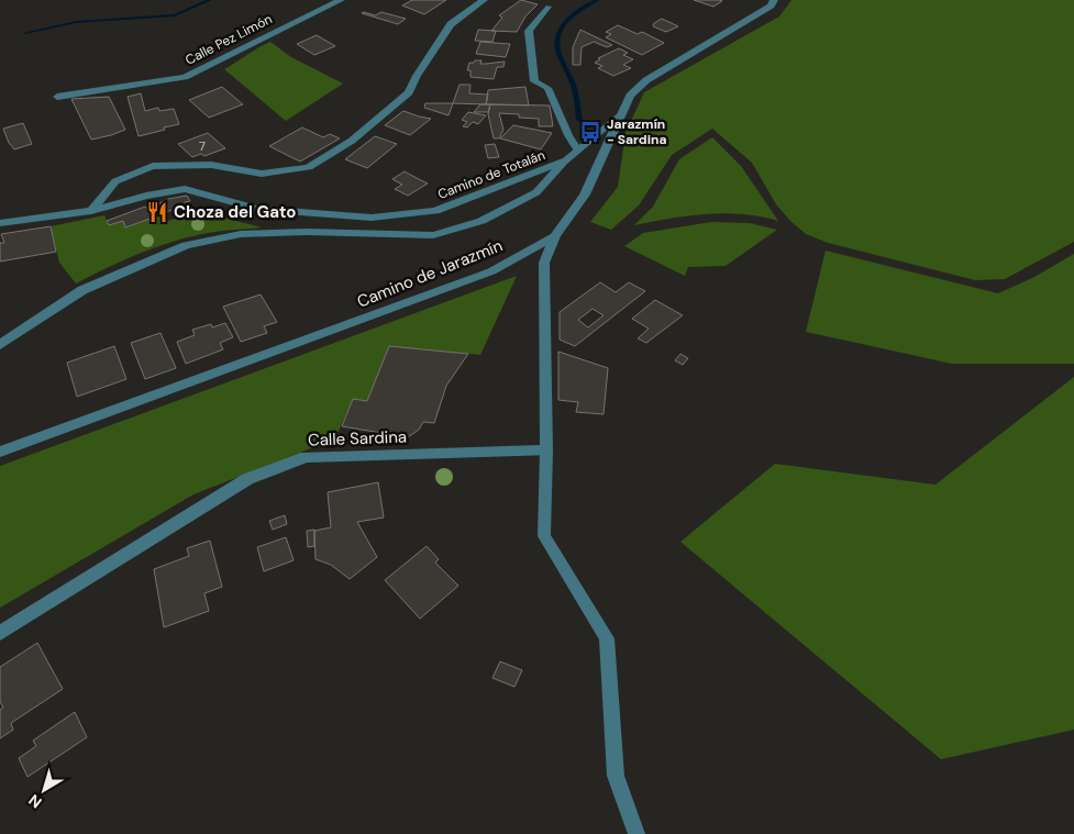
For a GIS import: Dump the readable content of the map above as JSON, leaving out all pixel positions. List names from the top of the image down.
{
  "streets": {
    "street": [
      "Calle Pez Limón",
      "Camino de Totalán",
      "Camino de Jarazmín",
      "Calle Sardina"
    ]
  },
  "crossings": [
    ["Camino de Totalán", "Camino de Jarazmín"]
  ],
  "places": {
    "bus stop": ["Jarazmín - Sardina"],
    "restaurant": ["Choza del Gato"]
  },
  "house_numbers": ["7"],
  "north": "bottom left"
}
